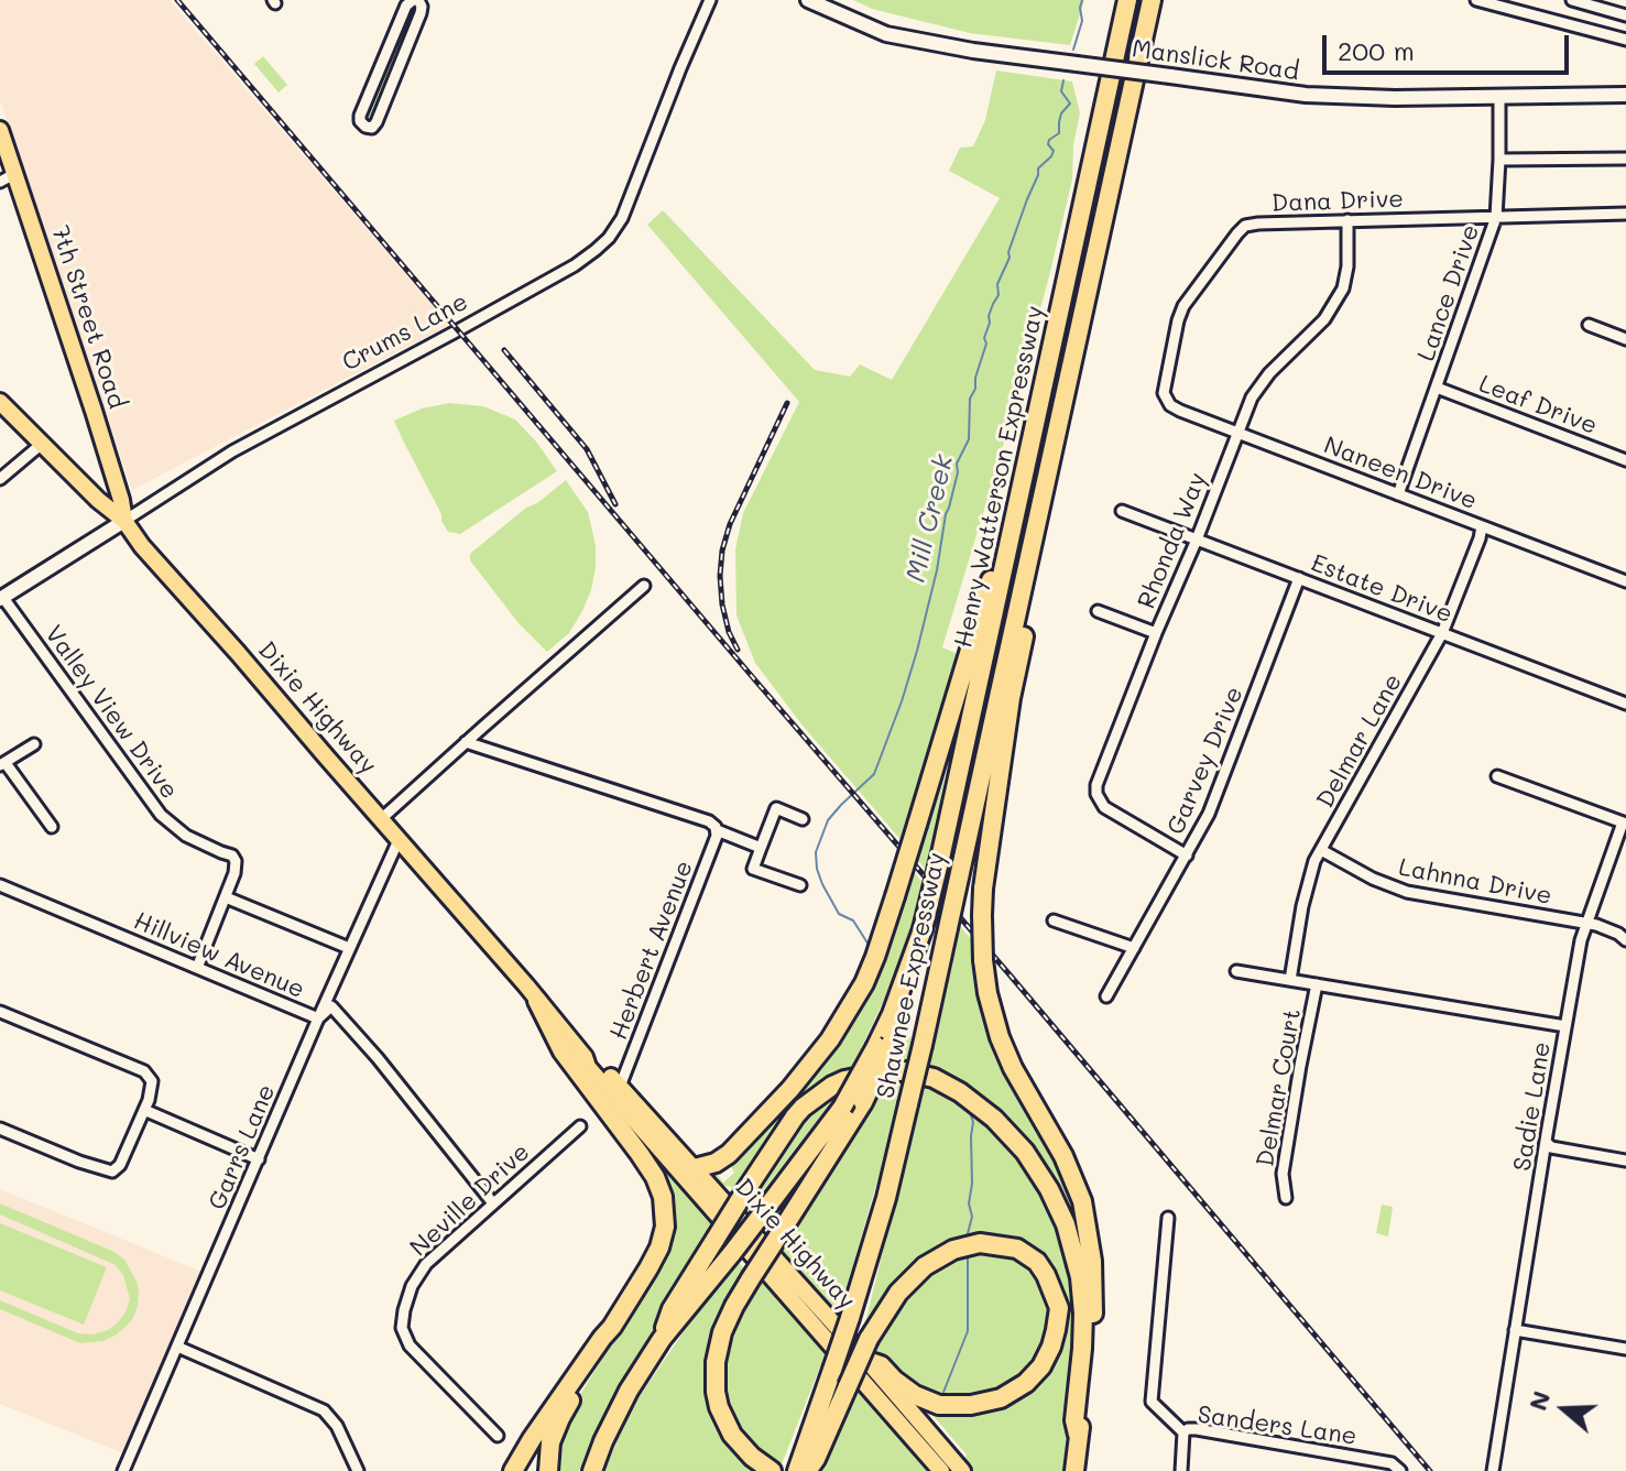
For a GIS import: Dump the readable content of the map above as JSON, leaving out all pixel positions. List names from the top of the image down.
{
  "streets": {
    "highway": ["Henry Watterson Expressway", "Shawnee Expressway"],
    "main road": [
      "Manslick Road",
      "7th Street Road",
      "Crums Lane",
      "Dixie Highway"
    ],
    "street": [
      "Dana Drive",
      "Lance Drive",
      "Leaf Drive",
      "Naneen Drive",
      "Rhonda Way",
      "Estate Drive",
      "Valley View Drive",
      "Delmar Lane",
      "Garvey Drive",
      "Lahnna Drive",
      "Herbert Avenue",
      "Hillview Avenue",
      "Delmar Court",
      "Sadie Lane",
      "Garrs Lane",
      "Neville Drive",
      "Sanders Lane"
    ]
  },
  "crossings": [
    ["Manslick Road", "Lance Drive"],
    ["Dana Drive", "Lance Drive"],
    ["Dana Drive", "Naneen Drive"],
    ["Dana Drive", "Rhonda Way"],
    ["Lance Drive", "Leaf Drive"],
    ["Lance Drive", "Naneen Drive"],
    ["7th Street Road", "Crums Lane"],
    ["7th Street Road", "Dixie Highway"],
    ["Crums Lane", "Dixie Highway"],
    ["Crums Lane", "Valley View Drive"],
    ["Naneen Drive", "Rhonda Way"],
    ["Naneen Drive", "Delmar Lane"],
    ["Henry Watterson Expressway", "Shawnee Expressway"],
    ["Rhonda Way", "Estate Drive"],
    ["Rhonda Way", "Garvey Drive"],
    ["Estate Drive", "Delmar Lane"],
    ["Estate Drive", "Garvey Drive"],
    ["Dixie Highway", "Herbert Avenue"],
    ["Dixie Highway", "Garrs Lane"],
    ["Valley View Drive", "Hillview Avenue"],
    ["Delmar Lane", "Lahnna Drive"],
    ["Delmar Lane", "Sadie Lane"],
    ["Hillview Avenue", "Garrs Lane"],
    ["Hillview Avenue", "Neville Drive"],
    ["Delmar Court", "Sadie Lane"]
  ],
  "water": ["Mill Creek"],
  "scale_bar": "200 m",
  "north": "left"
}
